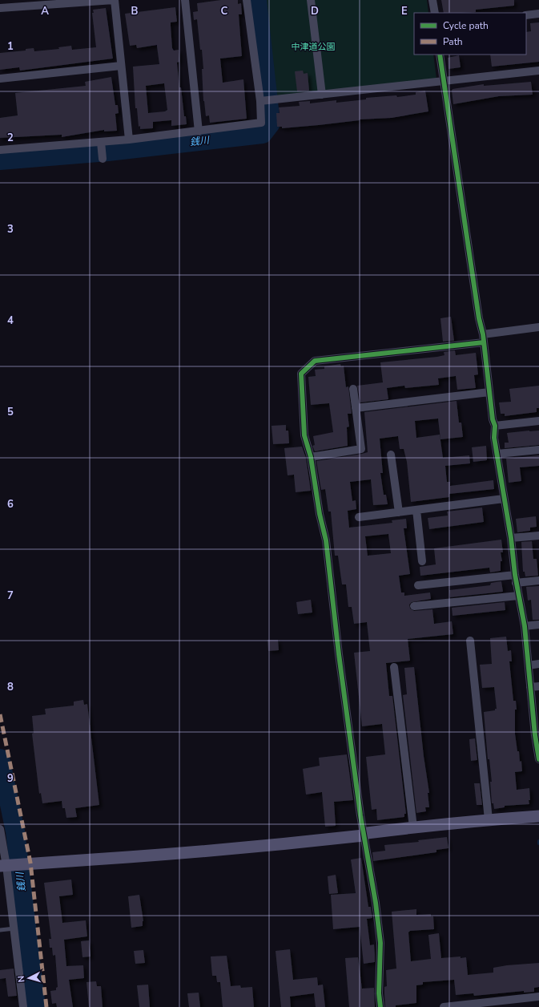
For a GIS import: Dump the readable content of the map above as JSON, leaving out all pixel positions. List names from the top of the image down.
{
  "water": ["銭川"],
  "parks": ["中津道公園"],
  "legend": ["Cycle path", "Path"],
  "north": "left",
  "grid": {
    "columns": [
      "A",
      "B",
      "C",
      "D",
      "E"
    ],
    "rows": [
      "1",
      "2",
      "3",
      "4",
      "5",
      "6",
      "7",
      "8",
      "9"
    ]
  }
}
